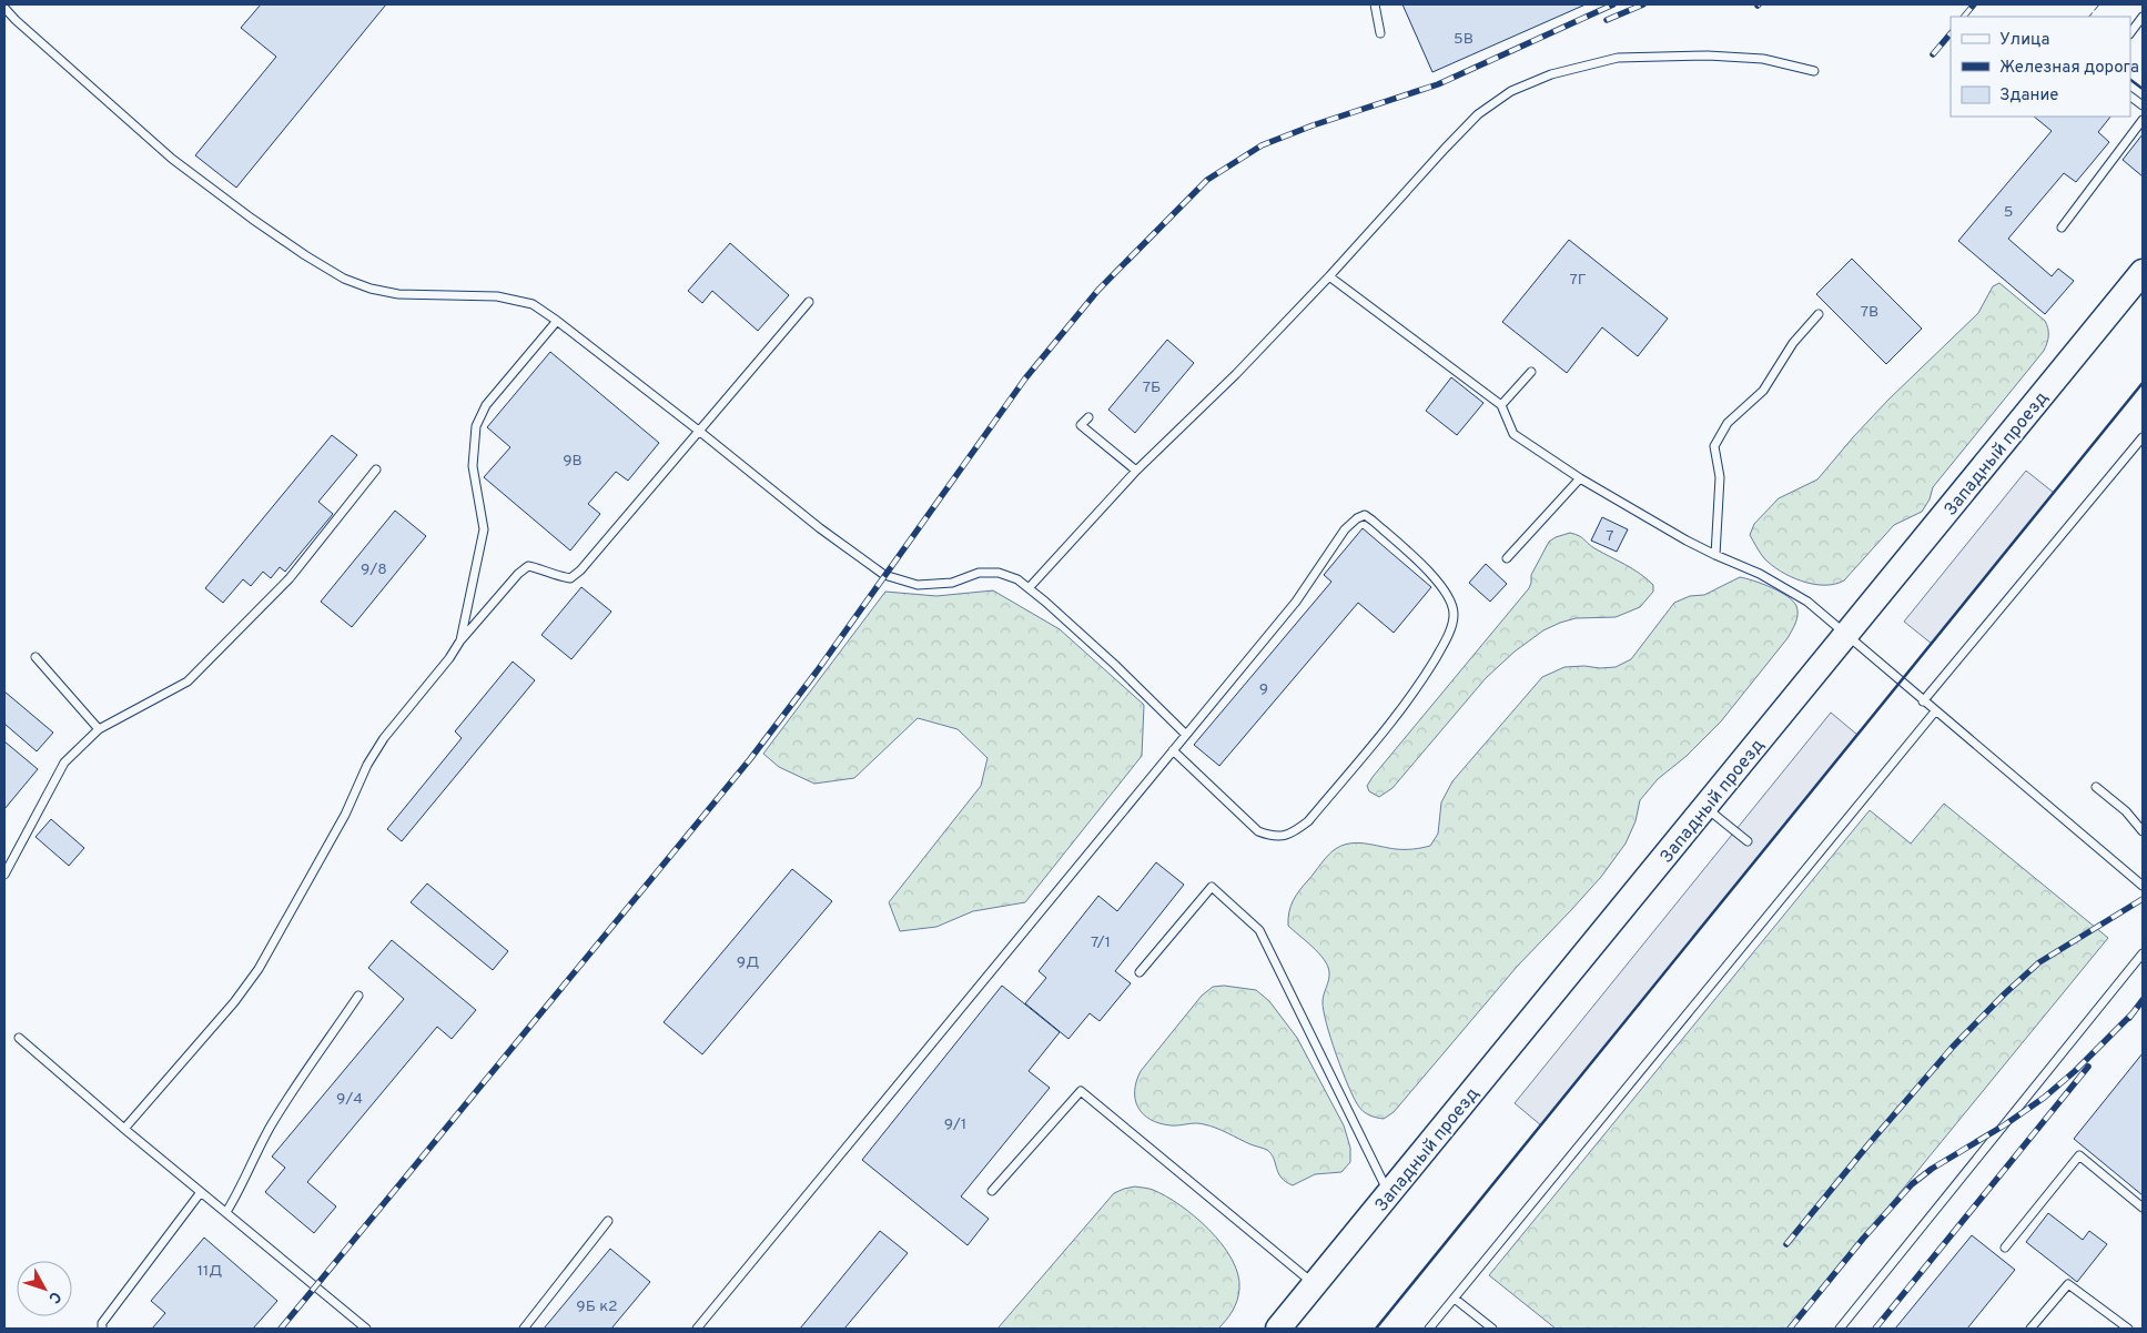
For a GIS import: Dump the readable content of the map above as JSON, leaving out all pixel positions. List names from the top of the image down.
{
  "streets": {
    "main road": ["Западный проезд"]
  },
  "house_numbers": [
    "5В",
    "5",
    "7Г",
    "7В",
    "7Б",
    "9В",
    "7",
    "9/8",
    "9",
    "7/1",
    "9Д",
    "9/4",
    "9/1",
    "11Д",
    "9Б к2"
  ],
  "legend": ["Улица", "Железная дорога", "Здание"],
  "north": "bottom right"
}
